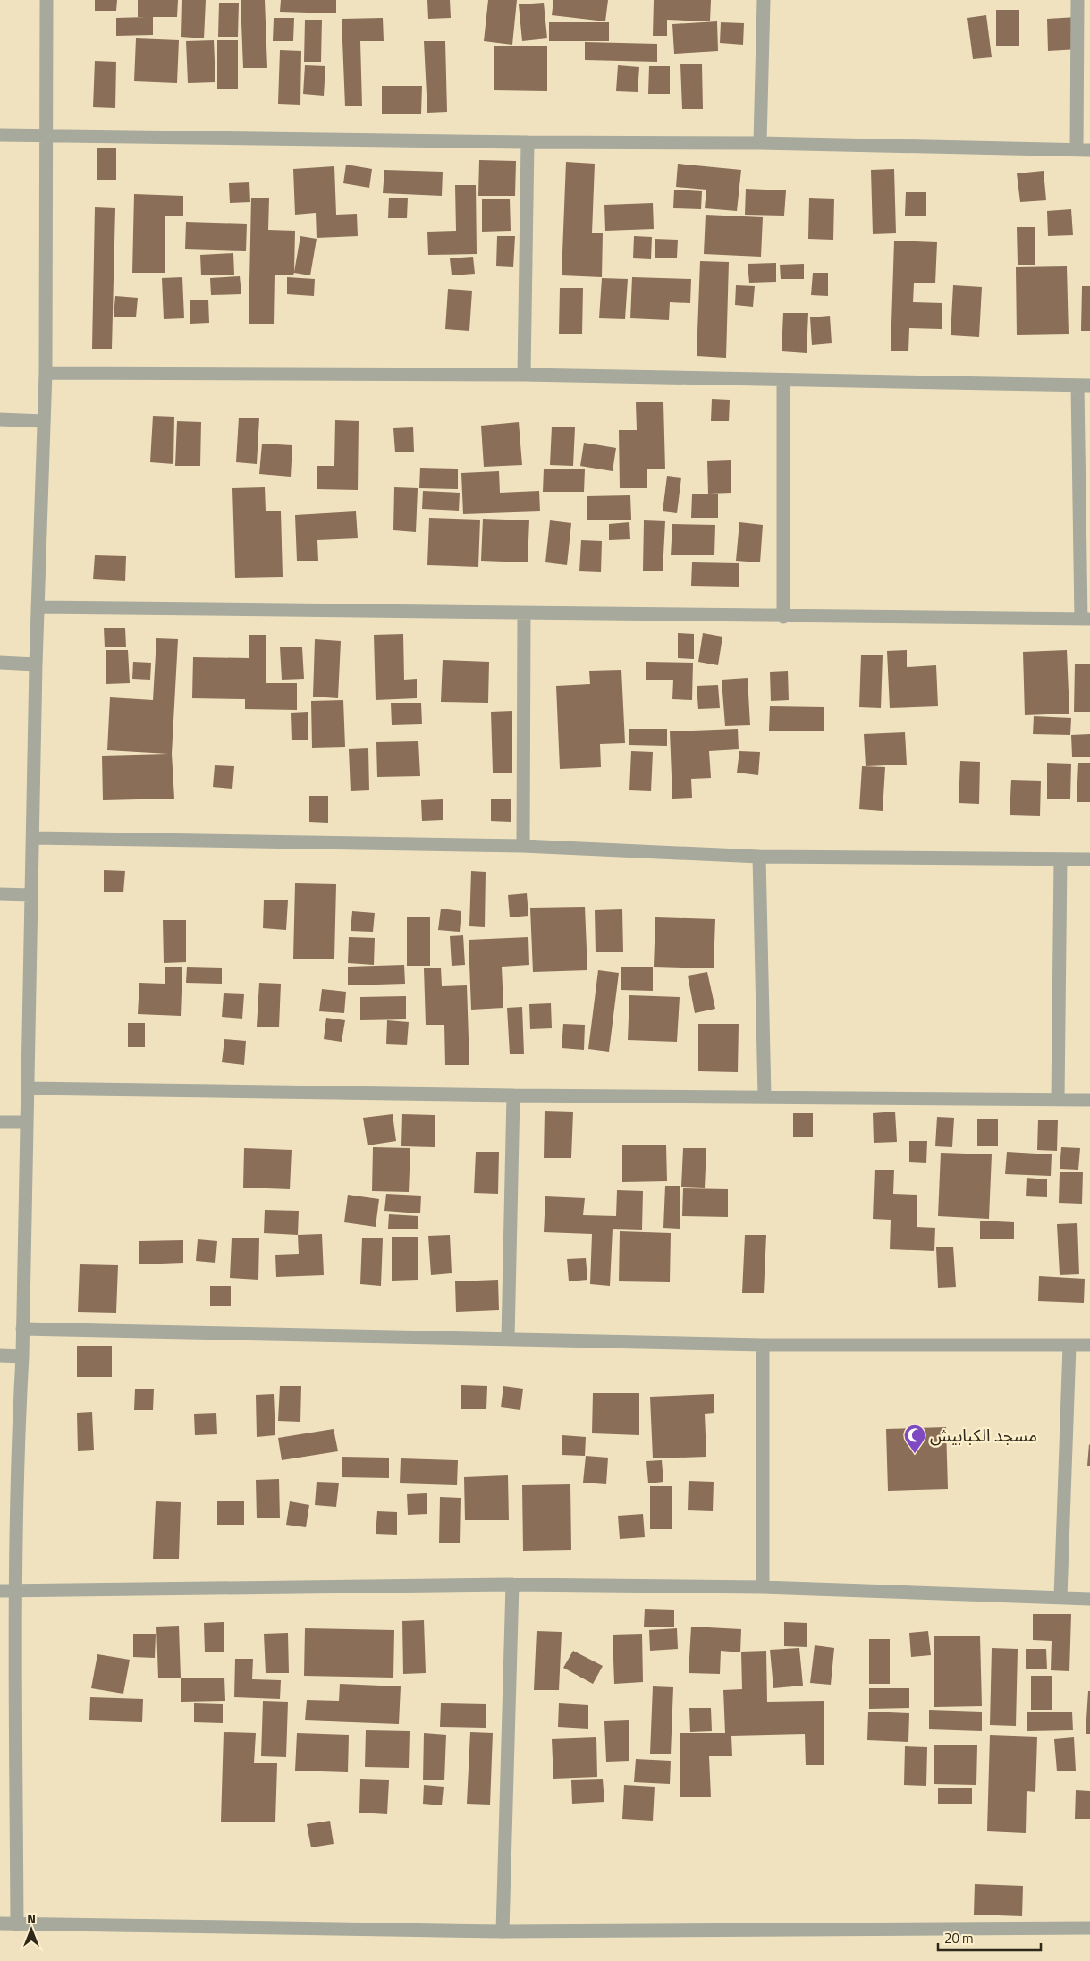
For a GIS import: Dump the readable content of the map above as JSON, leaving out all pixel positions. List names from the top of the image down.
{
  "places": {
    "mosque": ["مسجد الكبابيش"]
  },
  "scale_bar": "20 m",
  "north": "top"
}
